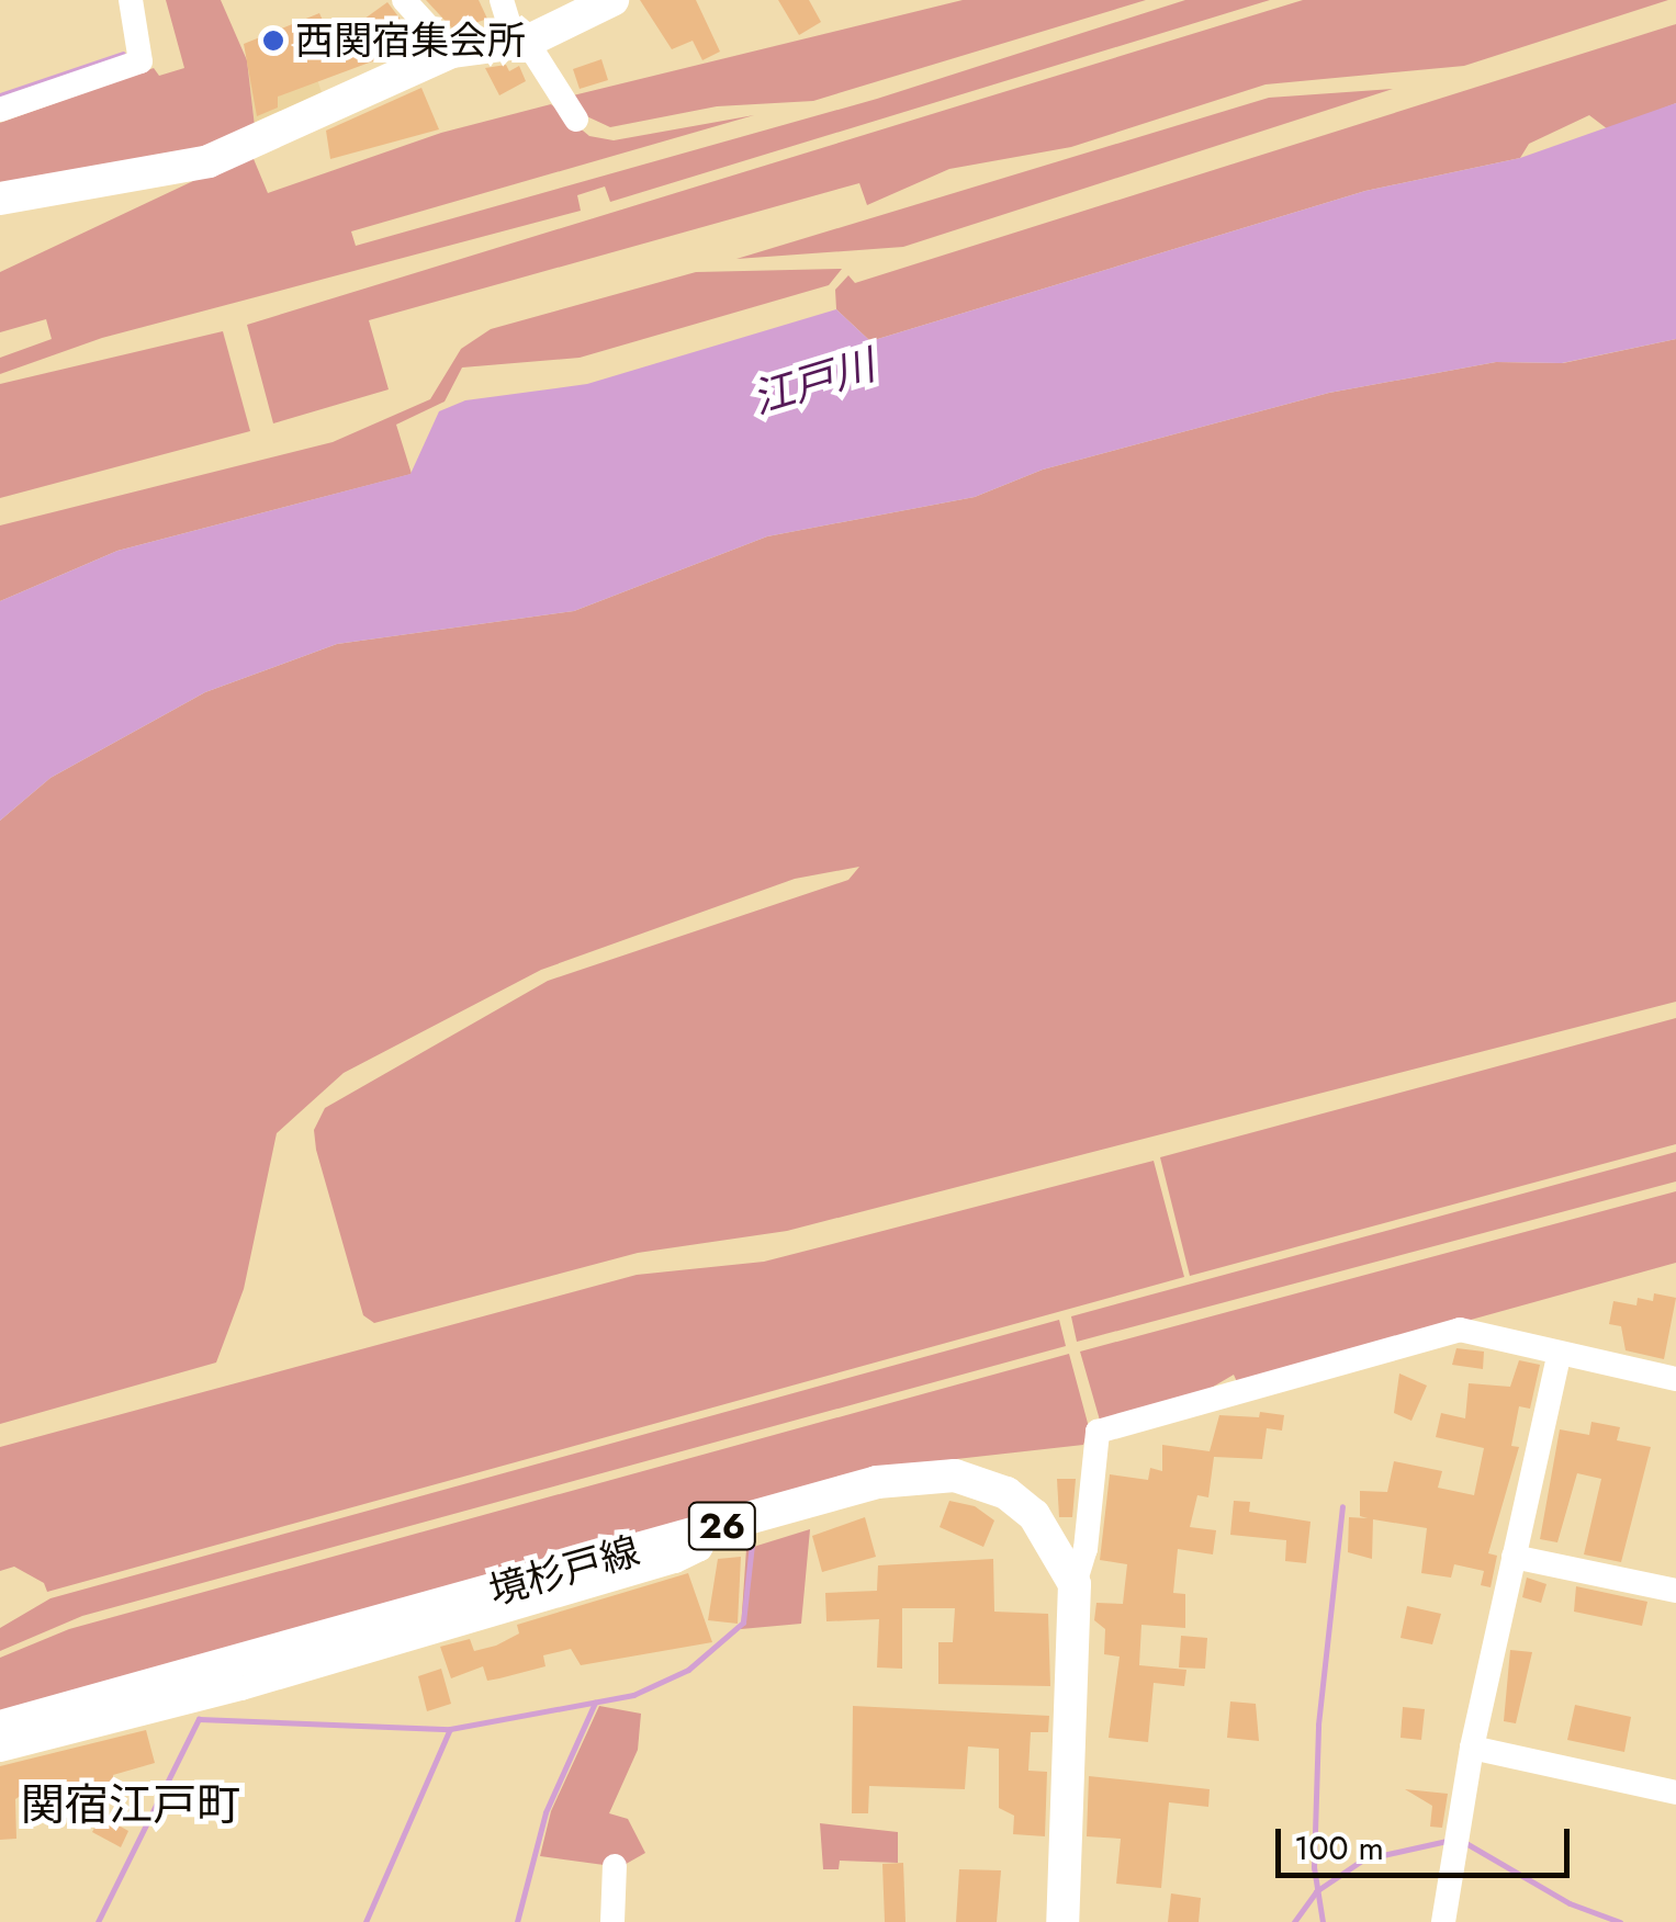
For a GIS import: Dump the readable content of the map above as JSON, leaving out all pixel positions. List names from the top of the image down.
{
  "streets": {
    "main road": ["26", "境杉戸線"]
  },
  "districts": ["関宿江戸町"],
  "water": ["江戸川"],
  "places": ["西関宿集会所"],
  "scale_bar": "100 m"
}
